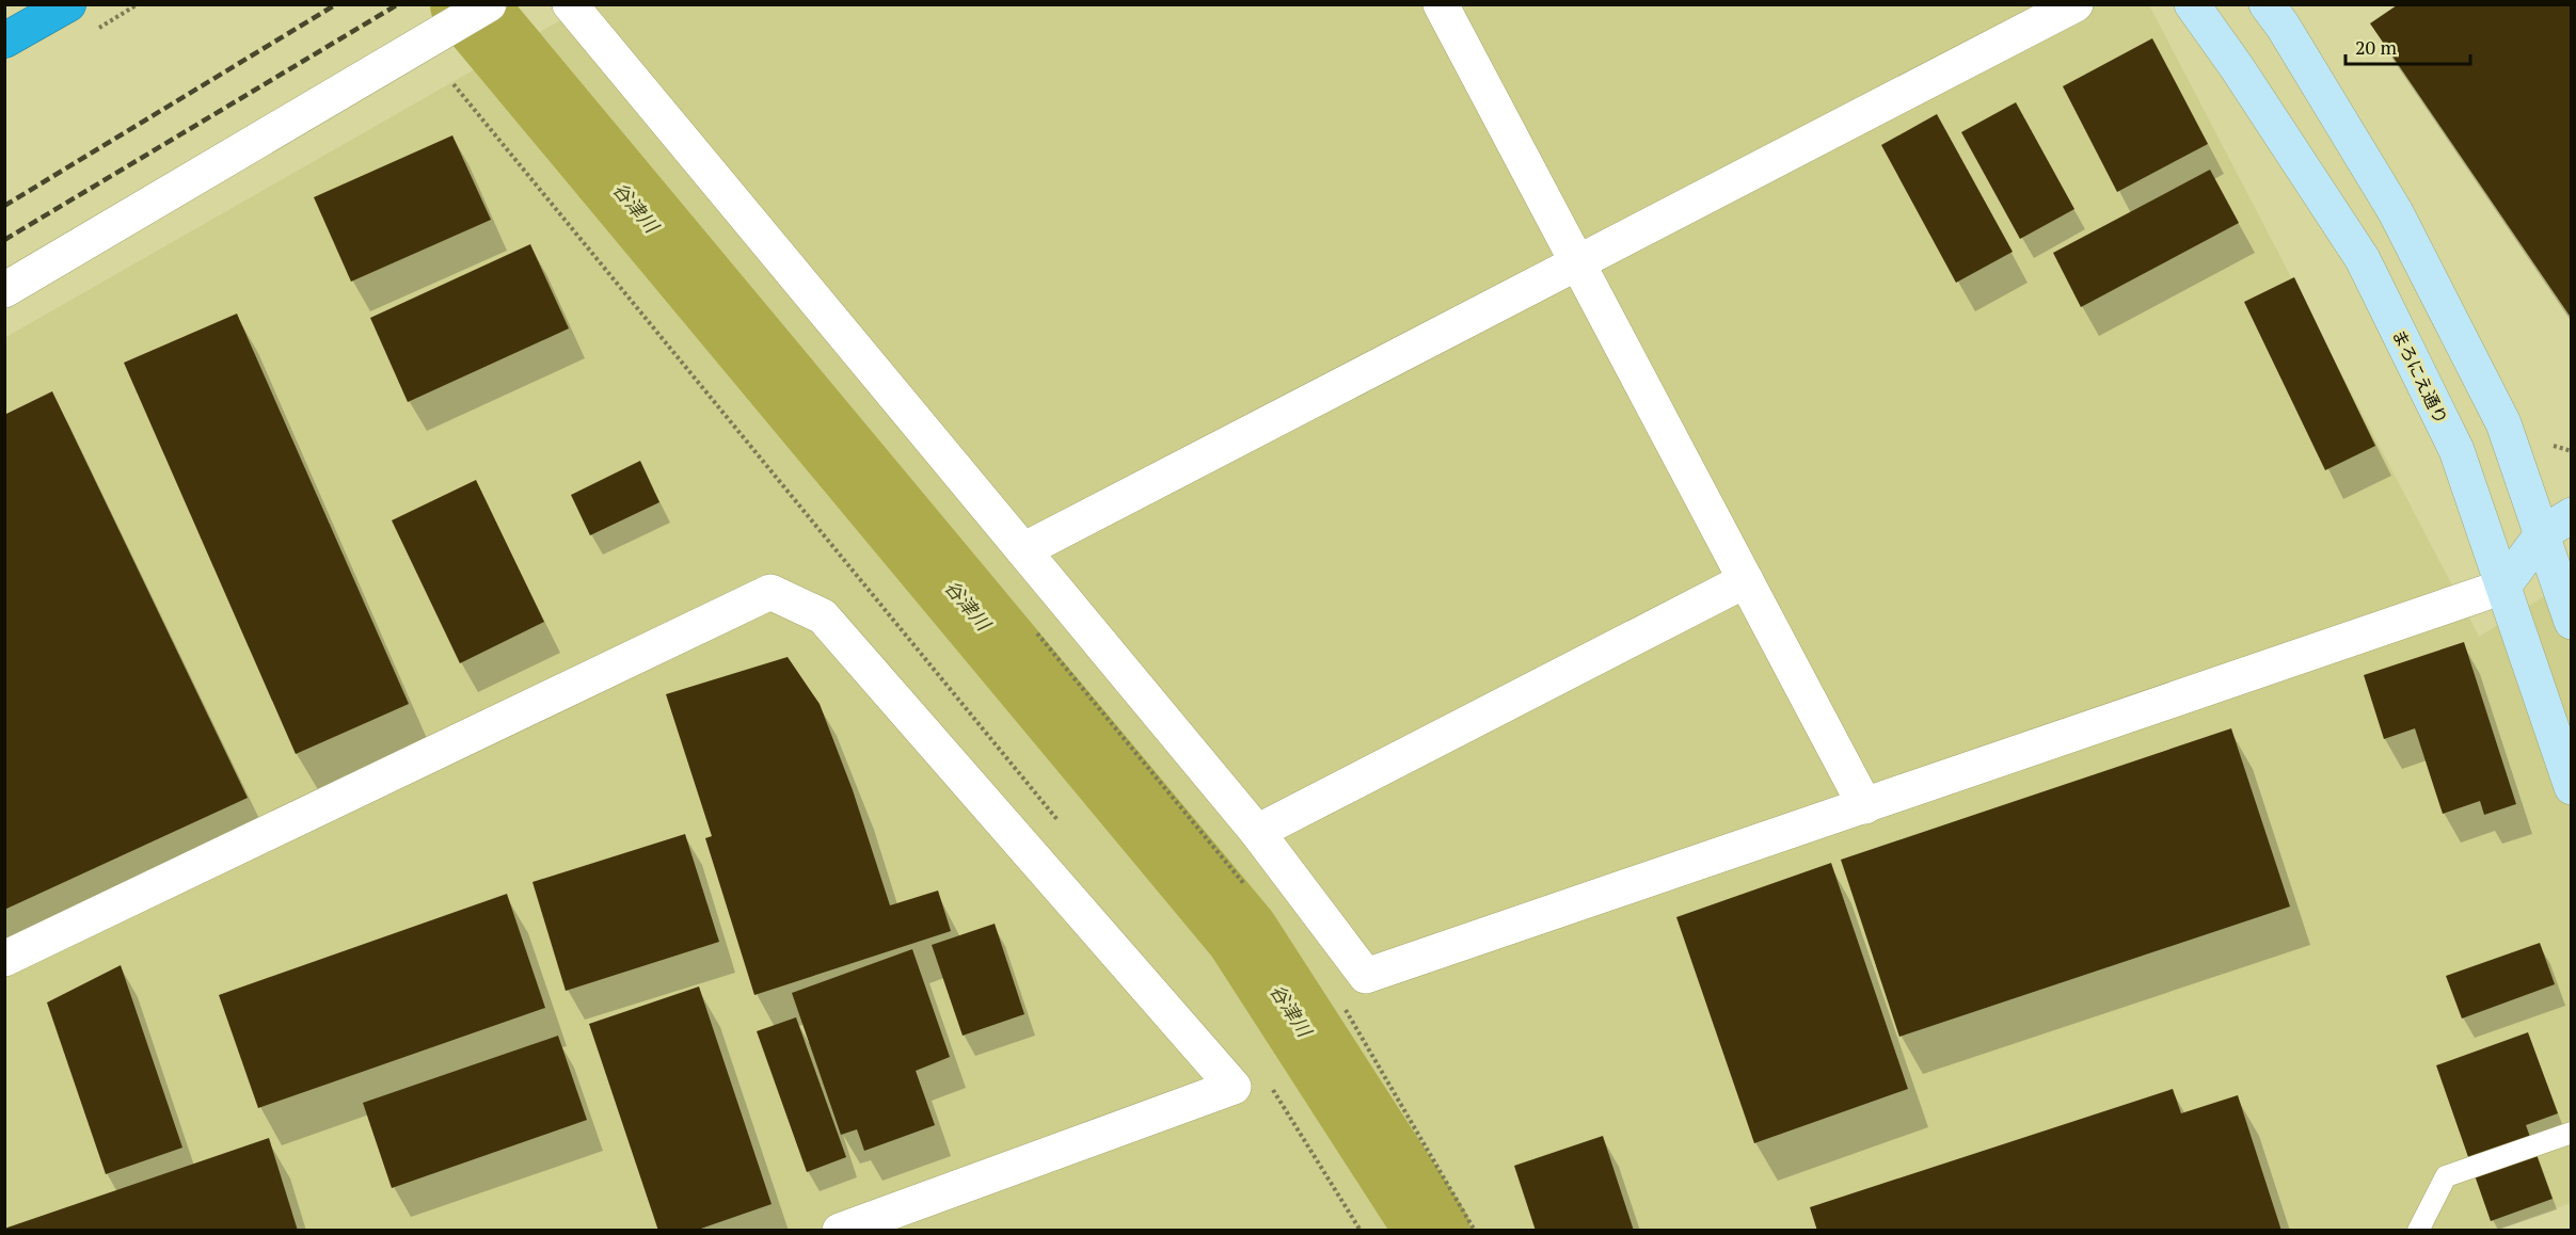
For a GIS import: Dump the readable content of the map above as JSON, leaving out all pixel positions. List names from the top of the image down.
{
  "streets": {
    "street": ["まろにえ通り"]
  },
  "water": ["谷津川"],
  "scale_bar": "20 m"
}
